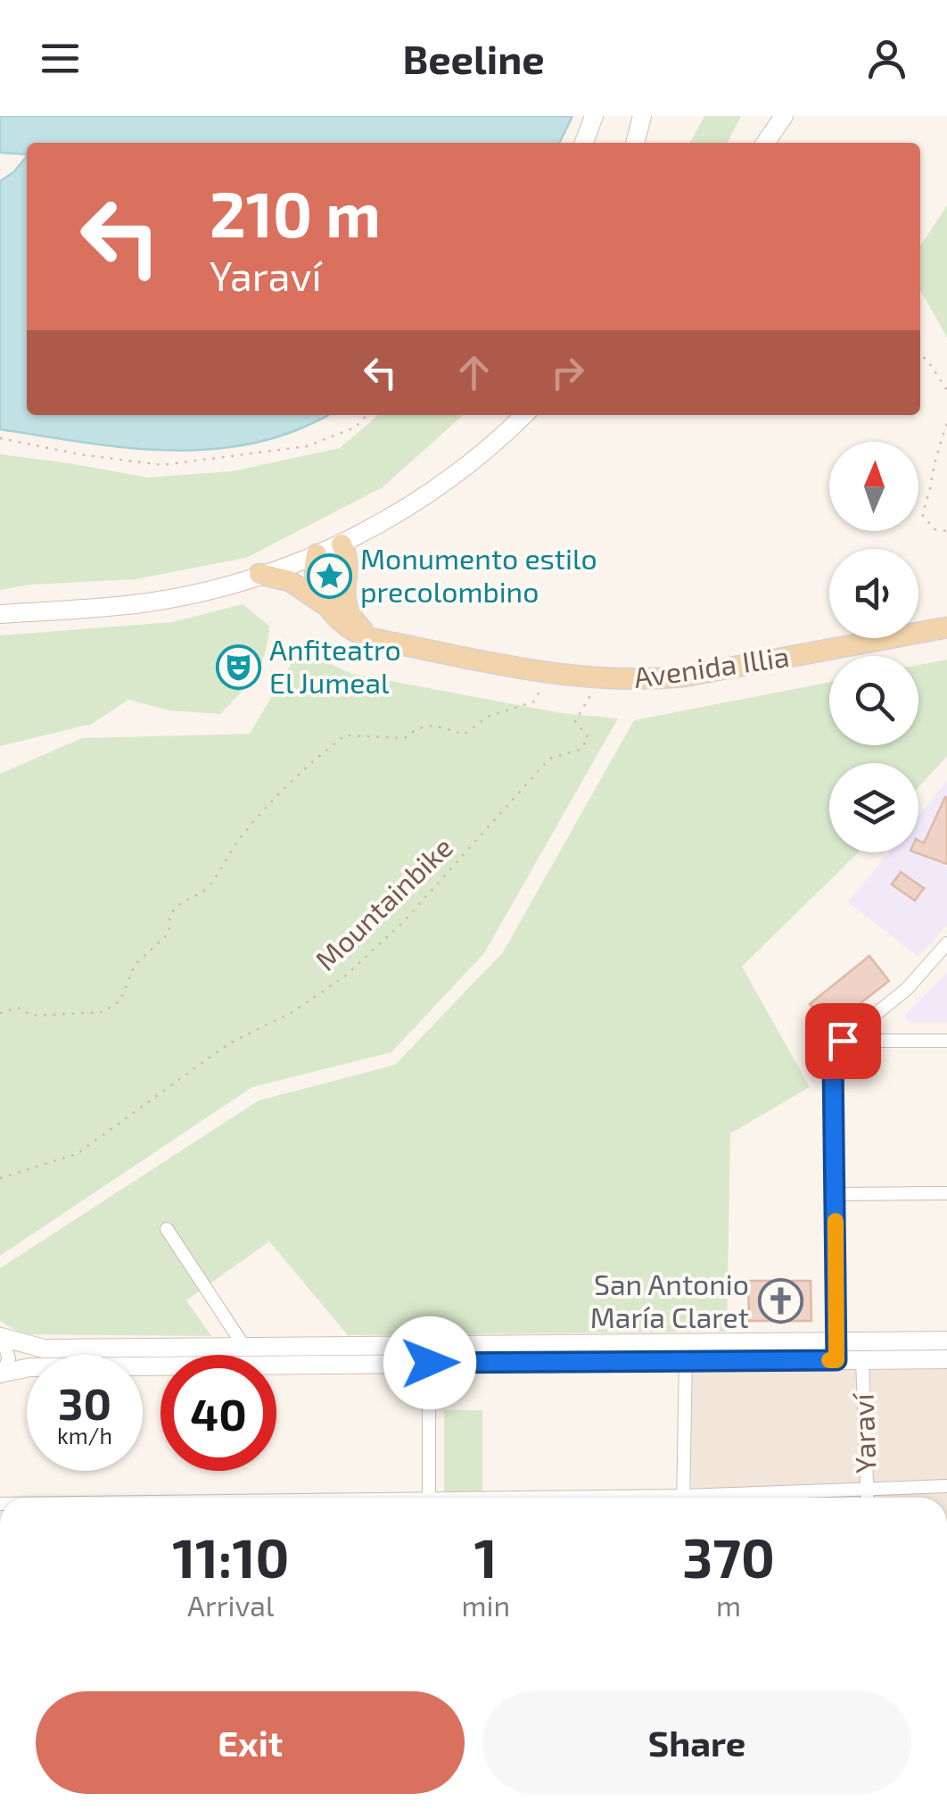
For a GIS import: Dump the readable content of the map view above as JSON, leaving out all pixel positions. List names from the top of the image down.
{
  "streets": {
    "main road": ["Avenida Illia"],
    "street": ["Yaraví"],
    "path": ["Mountainbike"]
  },
  "places": {
    "place": ["Monumento estilo precolombino"],
    "theatre": ["Anfiteatro El Jumeal"],
    "church": ["San Antonio María Claret"]
  },
  "north": "top",
  "page": {
    "header": "Beeline",
    "turn": ["210 m", "Yaraví"],
    "speed": "30 km/h",
    "limit": "40",
    "eta": [
      "11:10",
      "Arrival",
      "1",
      "min",
      "370",
      "m"
    ],
    "buttons": ["Exit", "Share"]
  }
}
